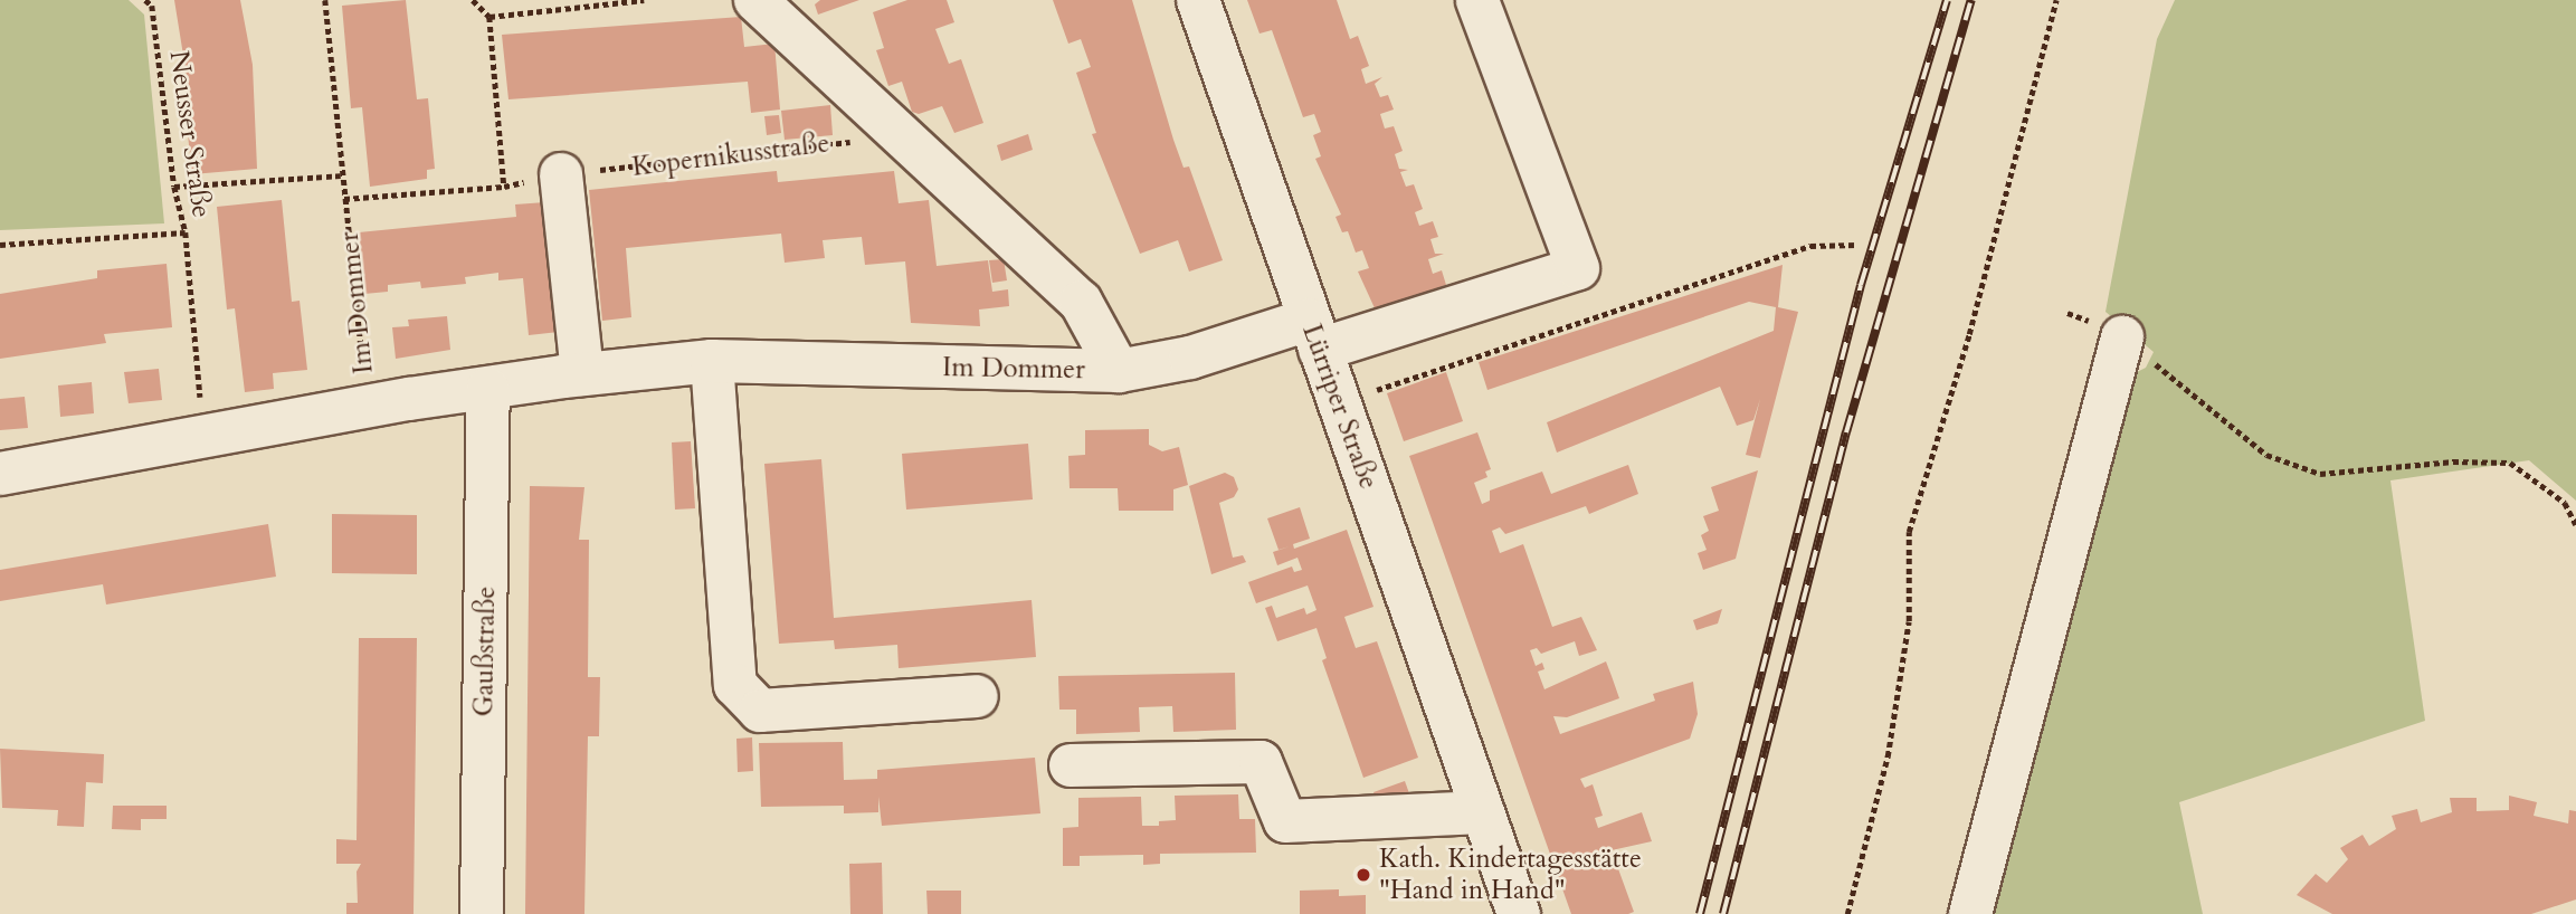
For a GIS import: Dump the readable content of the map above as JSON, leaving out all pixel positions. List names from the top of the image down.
{
  "streets": {
    "street": ["Im Dommer", "Lürriper Straße", "Gaußstraße"],
    "path": ["Neusser Straße", "Kopernikusstraße"]
  },
  "crossings": [
    ["Kopernikusstraße", "Im Dommer"],
    ["Im Dommer", "Lürriper Straße"],
    ["Im Dommer", "Gaußstraße"]
  ],
  "places": ["Kath. Kindertagesstätte \"Hand in Hand\""]
}
